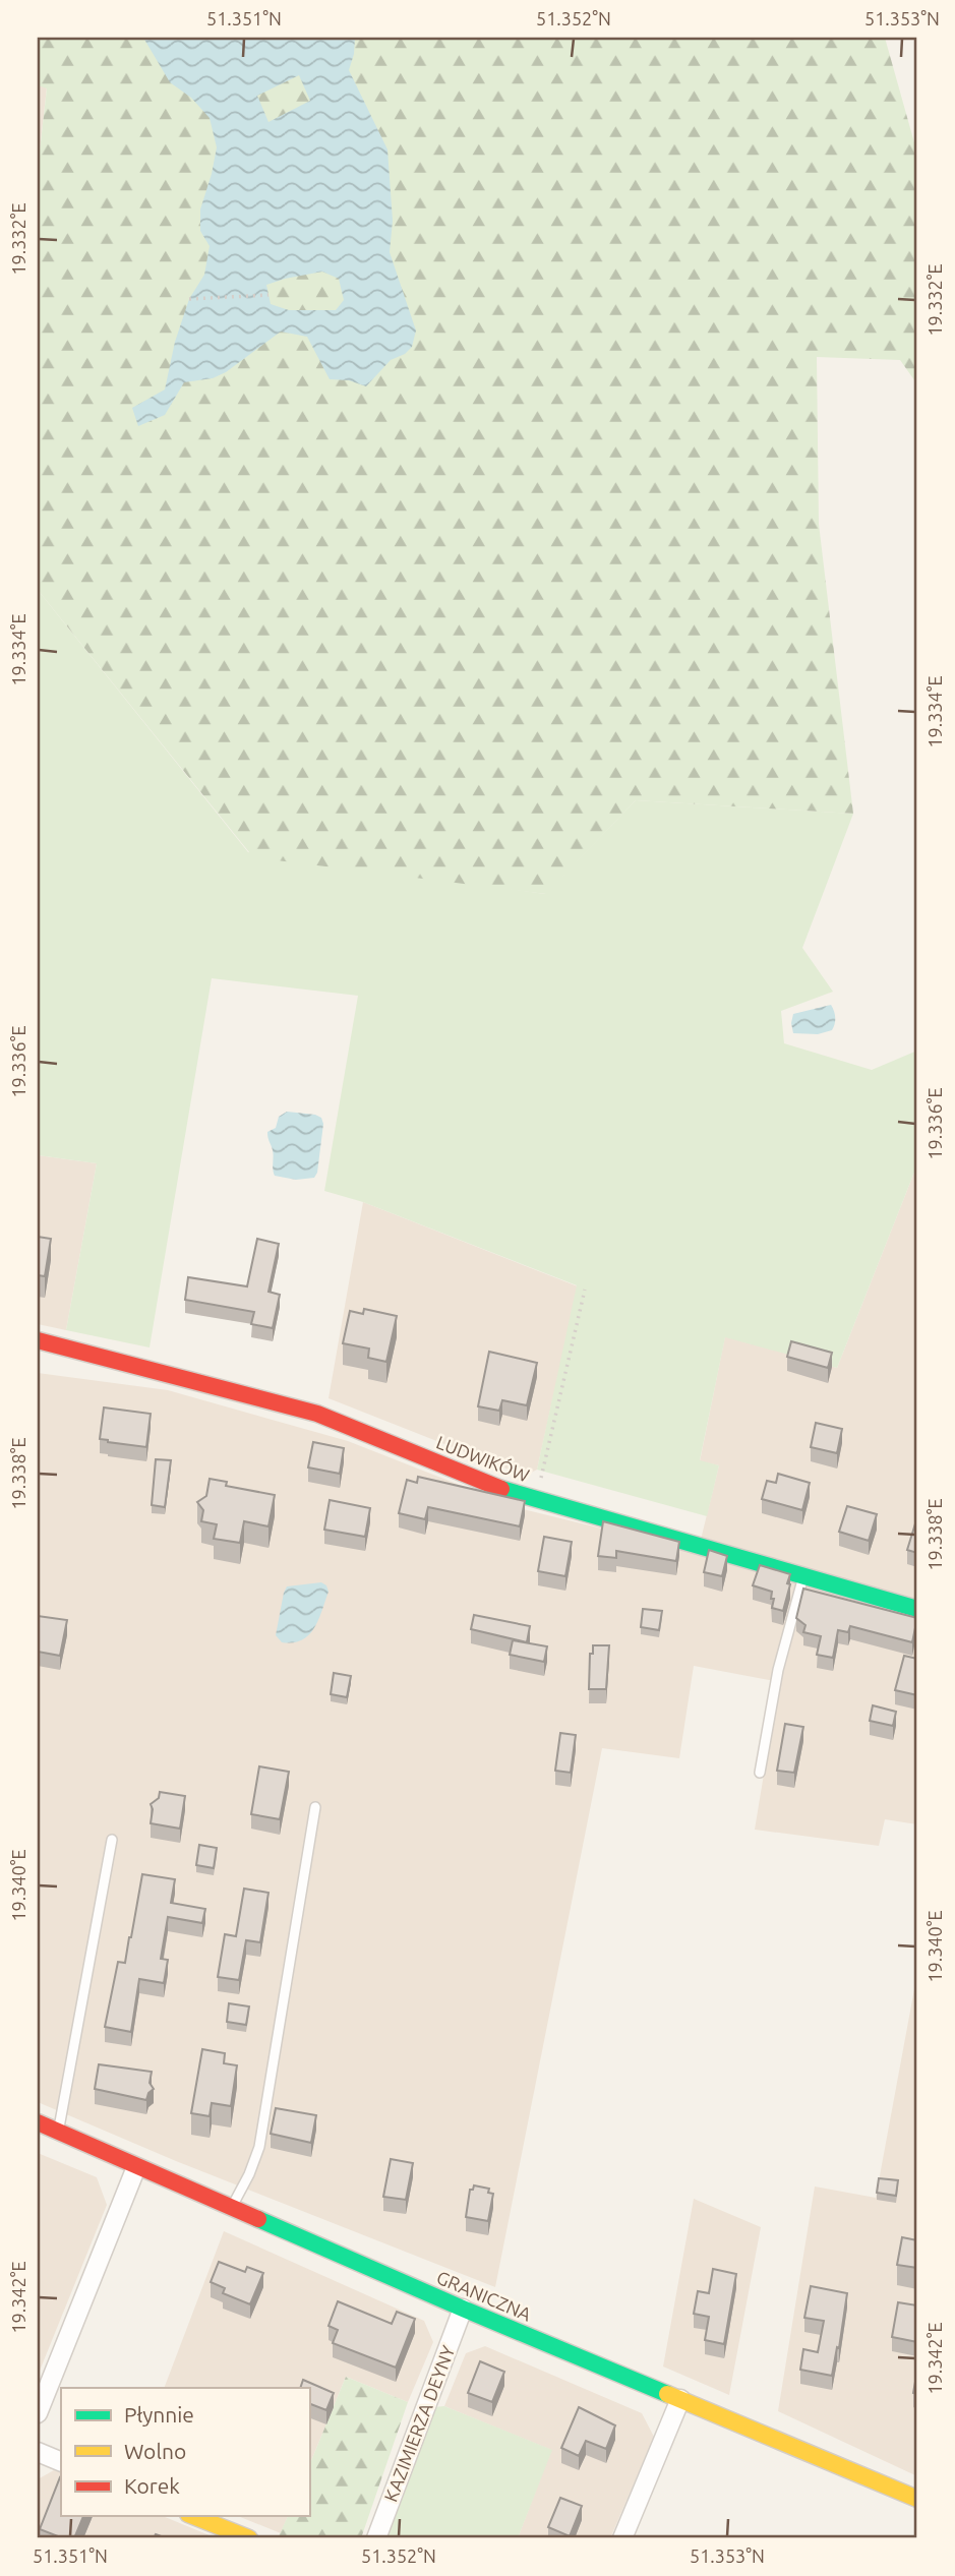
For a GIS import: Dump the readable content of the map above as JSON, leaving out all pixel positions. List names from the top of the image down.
{
  "streets": {
    "street": ["LUDWIKÓW", "GRANICZNA", "KAZIMIERZA DEYNY"]
  },
  "crossings": [
    ["GRANICZNA", "KAZIMIERZA DEYNY"]
  ],
  "legend": ["Płynnie", "Wolno", "Korek"],
  "coordinates": [
    "51.351°N",
    "51.352°N",
    "51.353°N",
    "19.332°E",
    "19.334°E",
    "19.336°E",
    "19.338°E",
    "19.340°E",
    "19.342°E"
  ]
}
